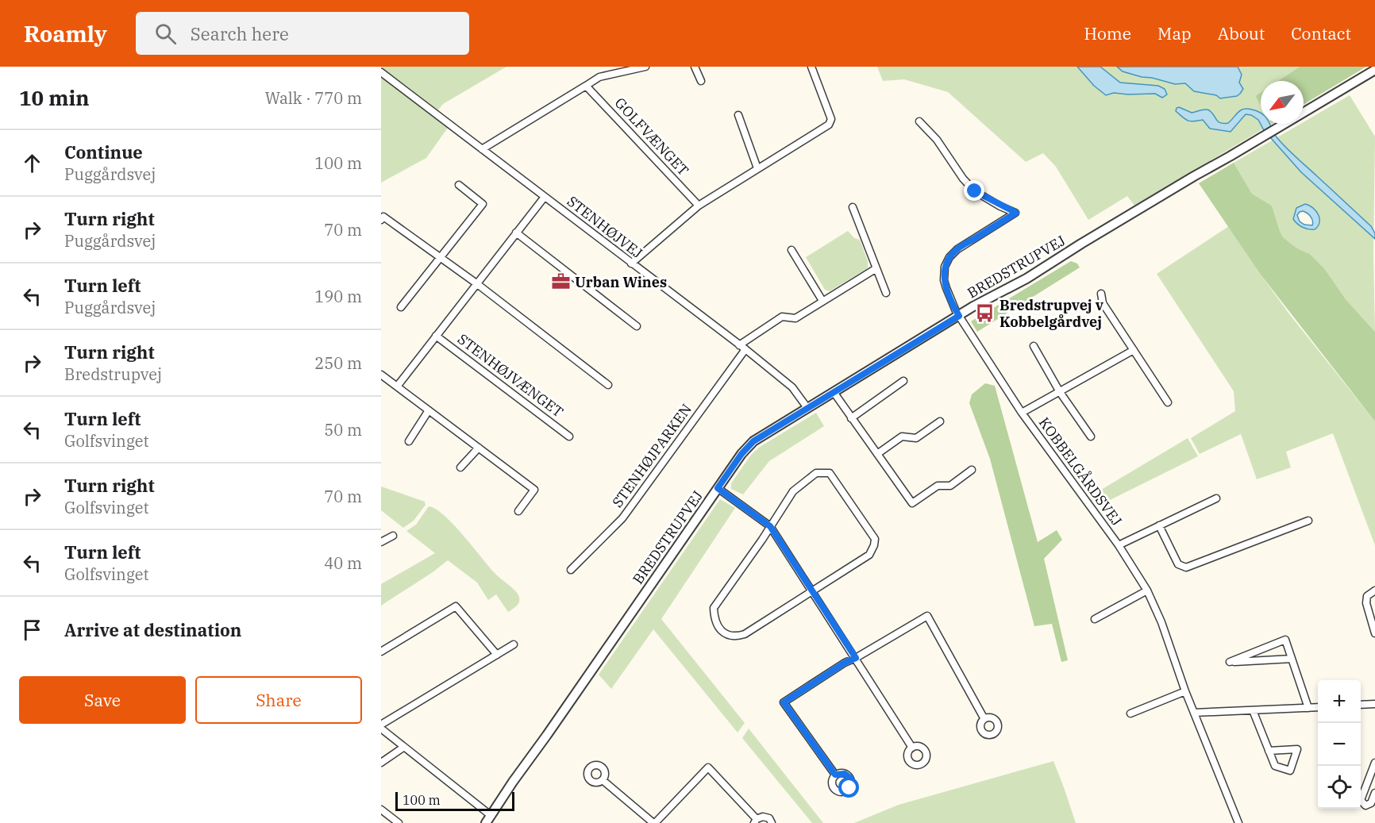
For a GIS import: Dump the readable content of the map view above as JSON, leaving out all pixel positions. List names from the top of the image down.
{
  "streets": {
    "street": [
      "GOLFVÆNGET",
      "STENHØJVEJ",
      "BREDSTRUPVEJ",
      "STENHØJVÆNGET",
      "STENHØJPARKEN",
      "KOBBELGÅRDSVEJ"
    ]
  },
  "crossings": [
    ["STENHØJVEJ", "BREDSTRUPVEJ"],
    ["STENHØJVEJ", "STENHØJVÆNGET"],
    ["STENHØJVEJ", "STENHØJPARKEN"],
    ["BREDSTRUPVEJ", "KOBBELGÅRDSVEJ"]
  ],
  "places": {
    "office": ["Urban Wines"],
    "bus stop": ["Bredstrupvej v Kobbelgårdvej"]
  },
  "scale_bar": "100 m",
  "north": "bottom left",
  "page": {
    "header": "Roamly",
    "search": "Search here",
    "nav": [
      "Home",
      "Map",
      "About",
      "Contact"
    ],
    "heading": ["10 min", "Walk · 770 m"],
    "list": [
      ["Continue", "Puggårdsvej", "100 m"],
      ["Turn right", "Puggårdsvej", "70 m"],
      ["Turn left", "Puggårdsvej", "190 m"],
      ["Turn right", "Bredstrupvej", "250 m"],
      ["Turn left", "Golfsvinget", "50 m"],
      ["Turn right", "Golfsvinget", "70 m"],
      ["Turn left", "Golfsvinget", "40 m"],
      "Arrive at destination"
    ],
    "buttons": ["Save", "Share"],
    "map_buttons": ["+", "−"],
    "scale": "100 m"
  }
}
